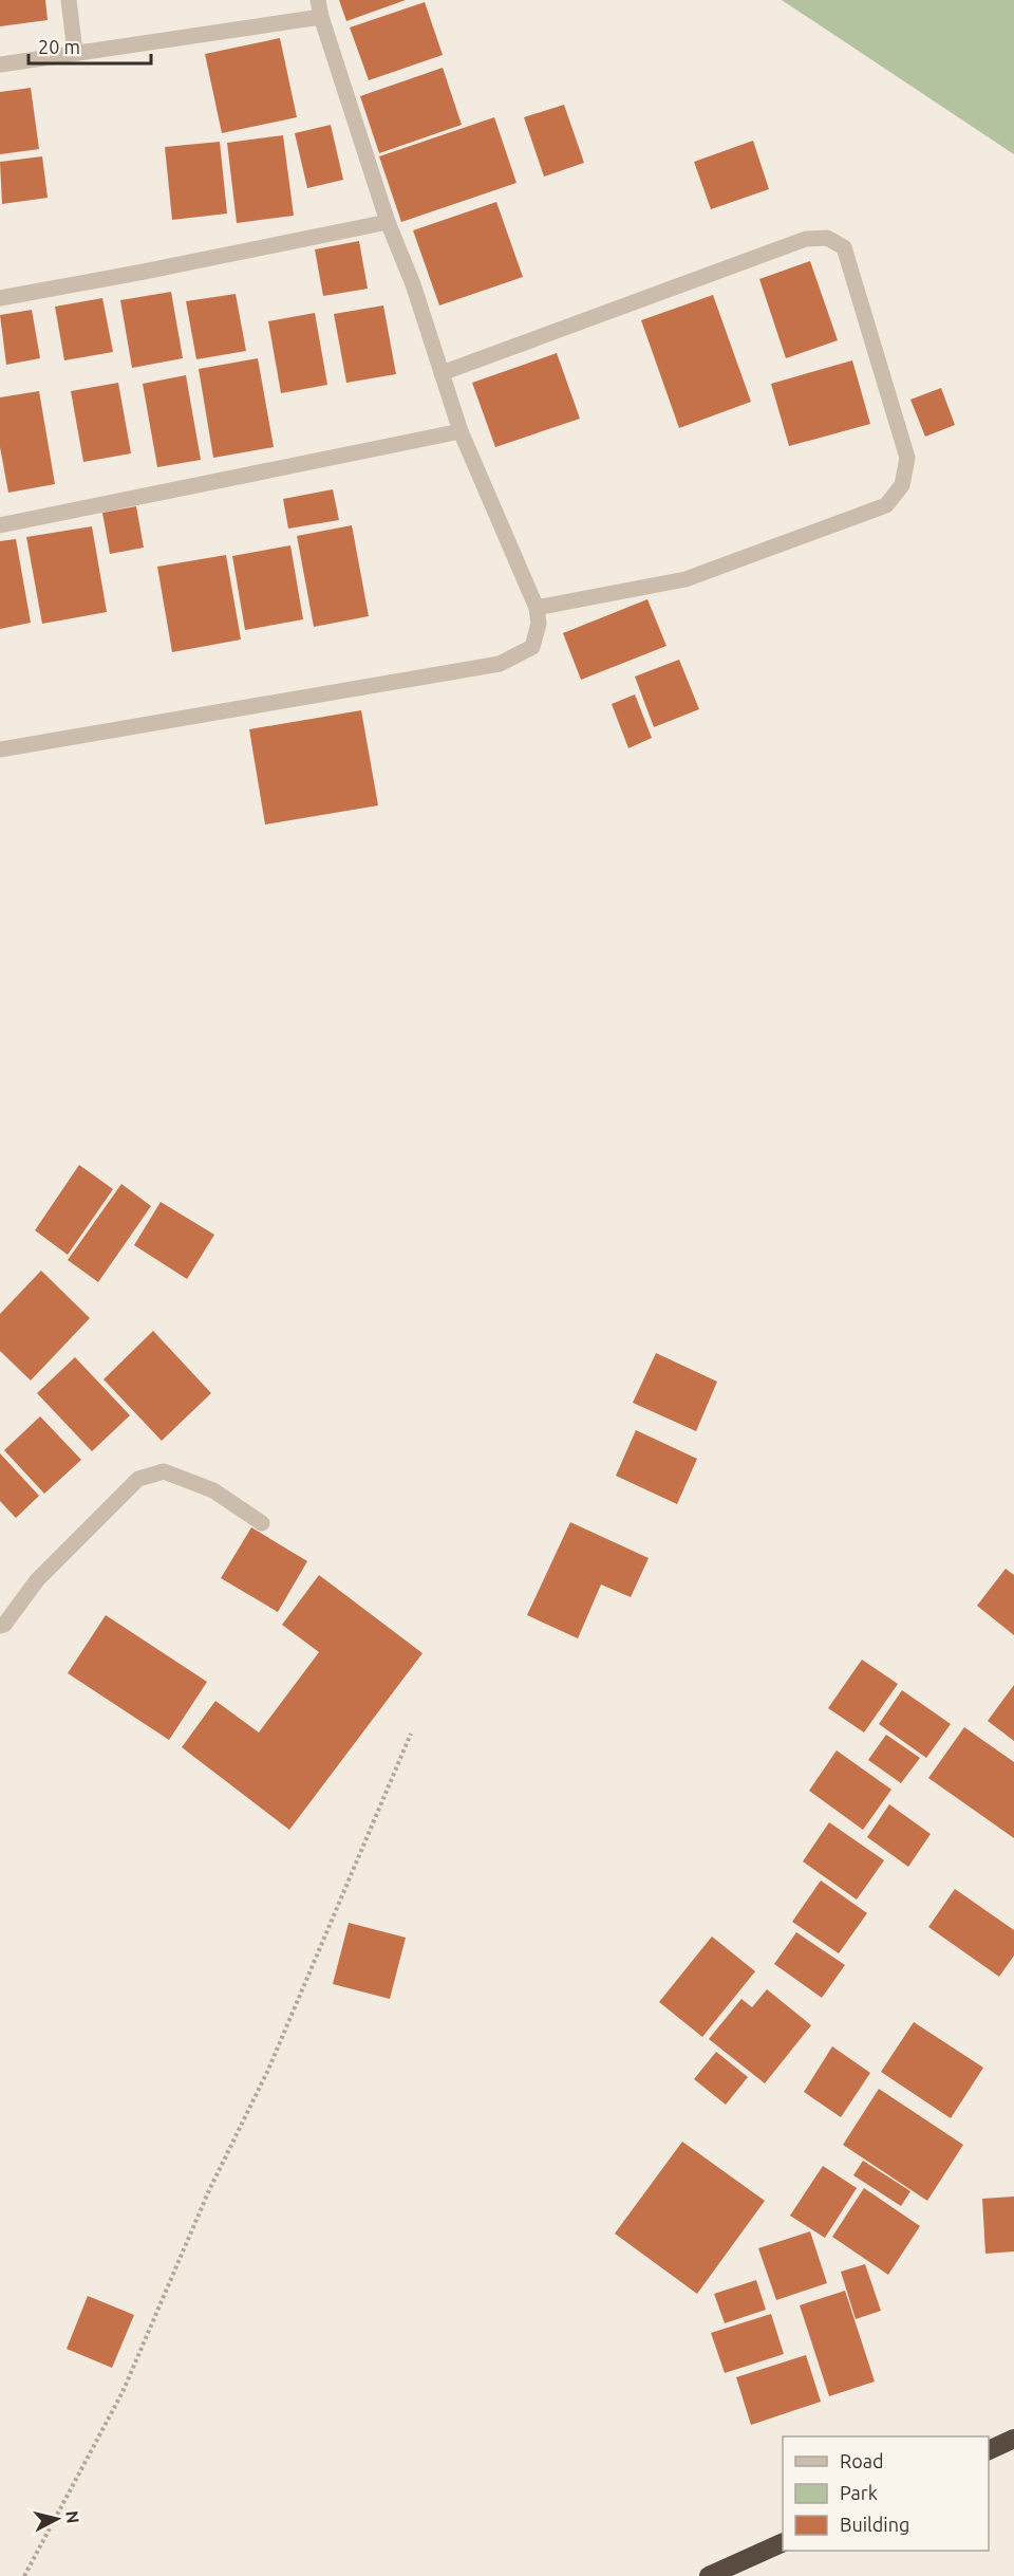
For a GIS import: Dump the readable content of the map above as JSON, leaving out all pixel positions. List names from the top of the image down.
{
  "legend": ["Road", "Park", "Building"],
  "scale_bar": "20 m",
  "north": "right"
}
